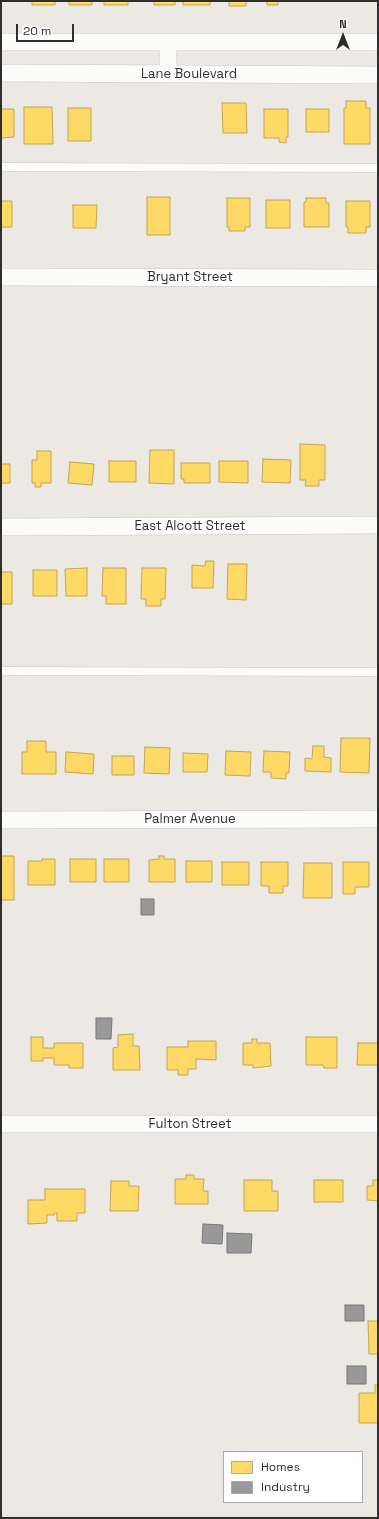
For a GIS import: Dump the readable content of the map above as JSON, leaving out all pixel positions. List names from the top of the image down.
{
  "streets": {
    "street": [
      "Lane Boulevard",
      "Bryant Street",
      "East Alcott Street",
      "Palmer Avenue",
      "Fulton Street"
    ]
  },
  "legend": ["Homes", "Industry"],
  "scale_bar": "20 m",
  "north": "top"
}
